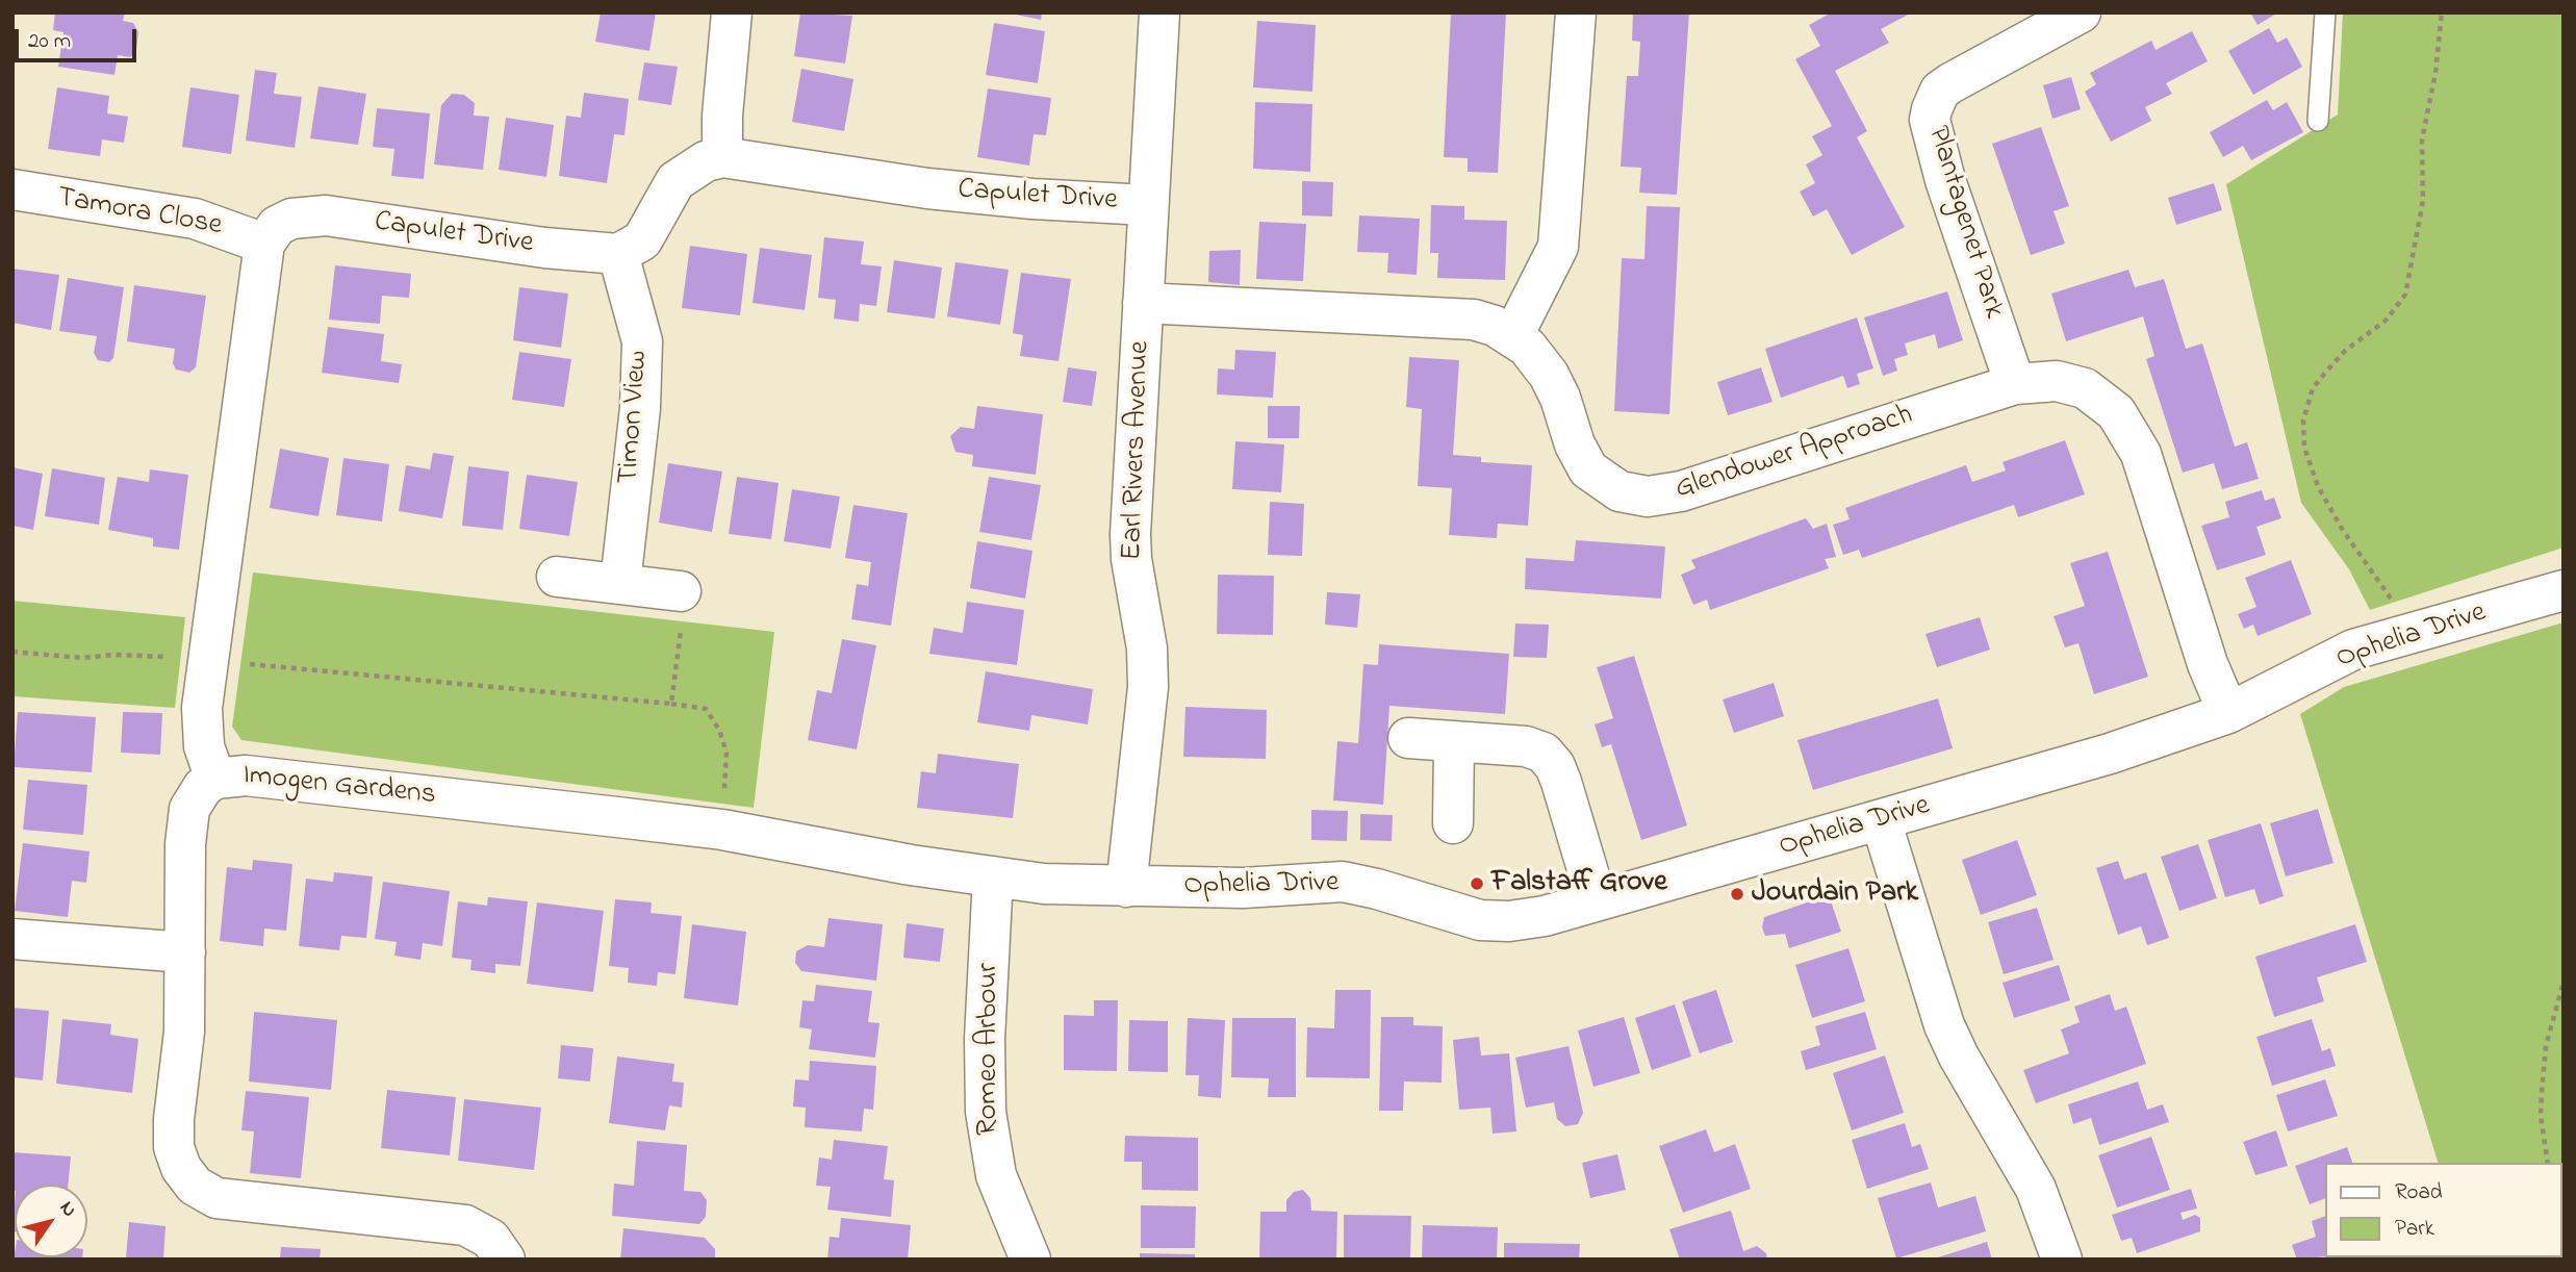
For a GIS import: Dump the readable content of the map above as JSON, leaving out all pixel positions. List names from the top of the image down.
{
  "streets": {
    "street": [
      "Capulet Drive",
      "Tamora Close",
      "Plantagenet Park",
      "Timon View",
      "Earl Rivers Avenue",
      "Glendower Approach",
      "Ophelia Drive",
      "Imogen Gardens",
      "Romeo Arbour"
    ]
  },
  "crossings": [
    ["Capulet Drive", "Tamora Close"],
    ["Capulet Drive", "Timon View"],
    ["Capulet Drive", "Earl Rivers Avenue"],
    ["Plantagenet Park", "Glendower Approach"],
    ["Earl Rivers Avenue", "Glendower Approach"],
    ["Earl Rivers Avenue", "Ophelia Drive"],
    ["Glendower Approach", "Ophelia Drive"],
    ["Ophelia Drive", "Imogen Gardens"],
    ["Ophelia Drive", "Romeo Arbour"],
    ["Imogen Gardens", "Romeo Arbour"]
  ],
  "places": ["Falstaff Grove", "Jourdain Park"],
  "legend": ["Road", "Park"],
  "scale_bar": "20 m",
  "north": "top right"
}
